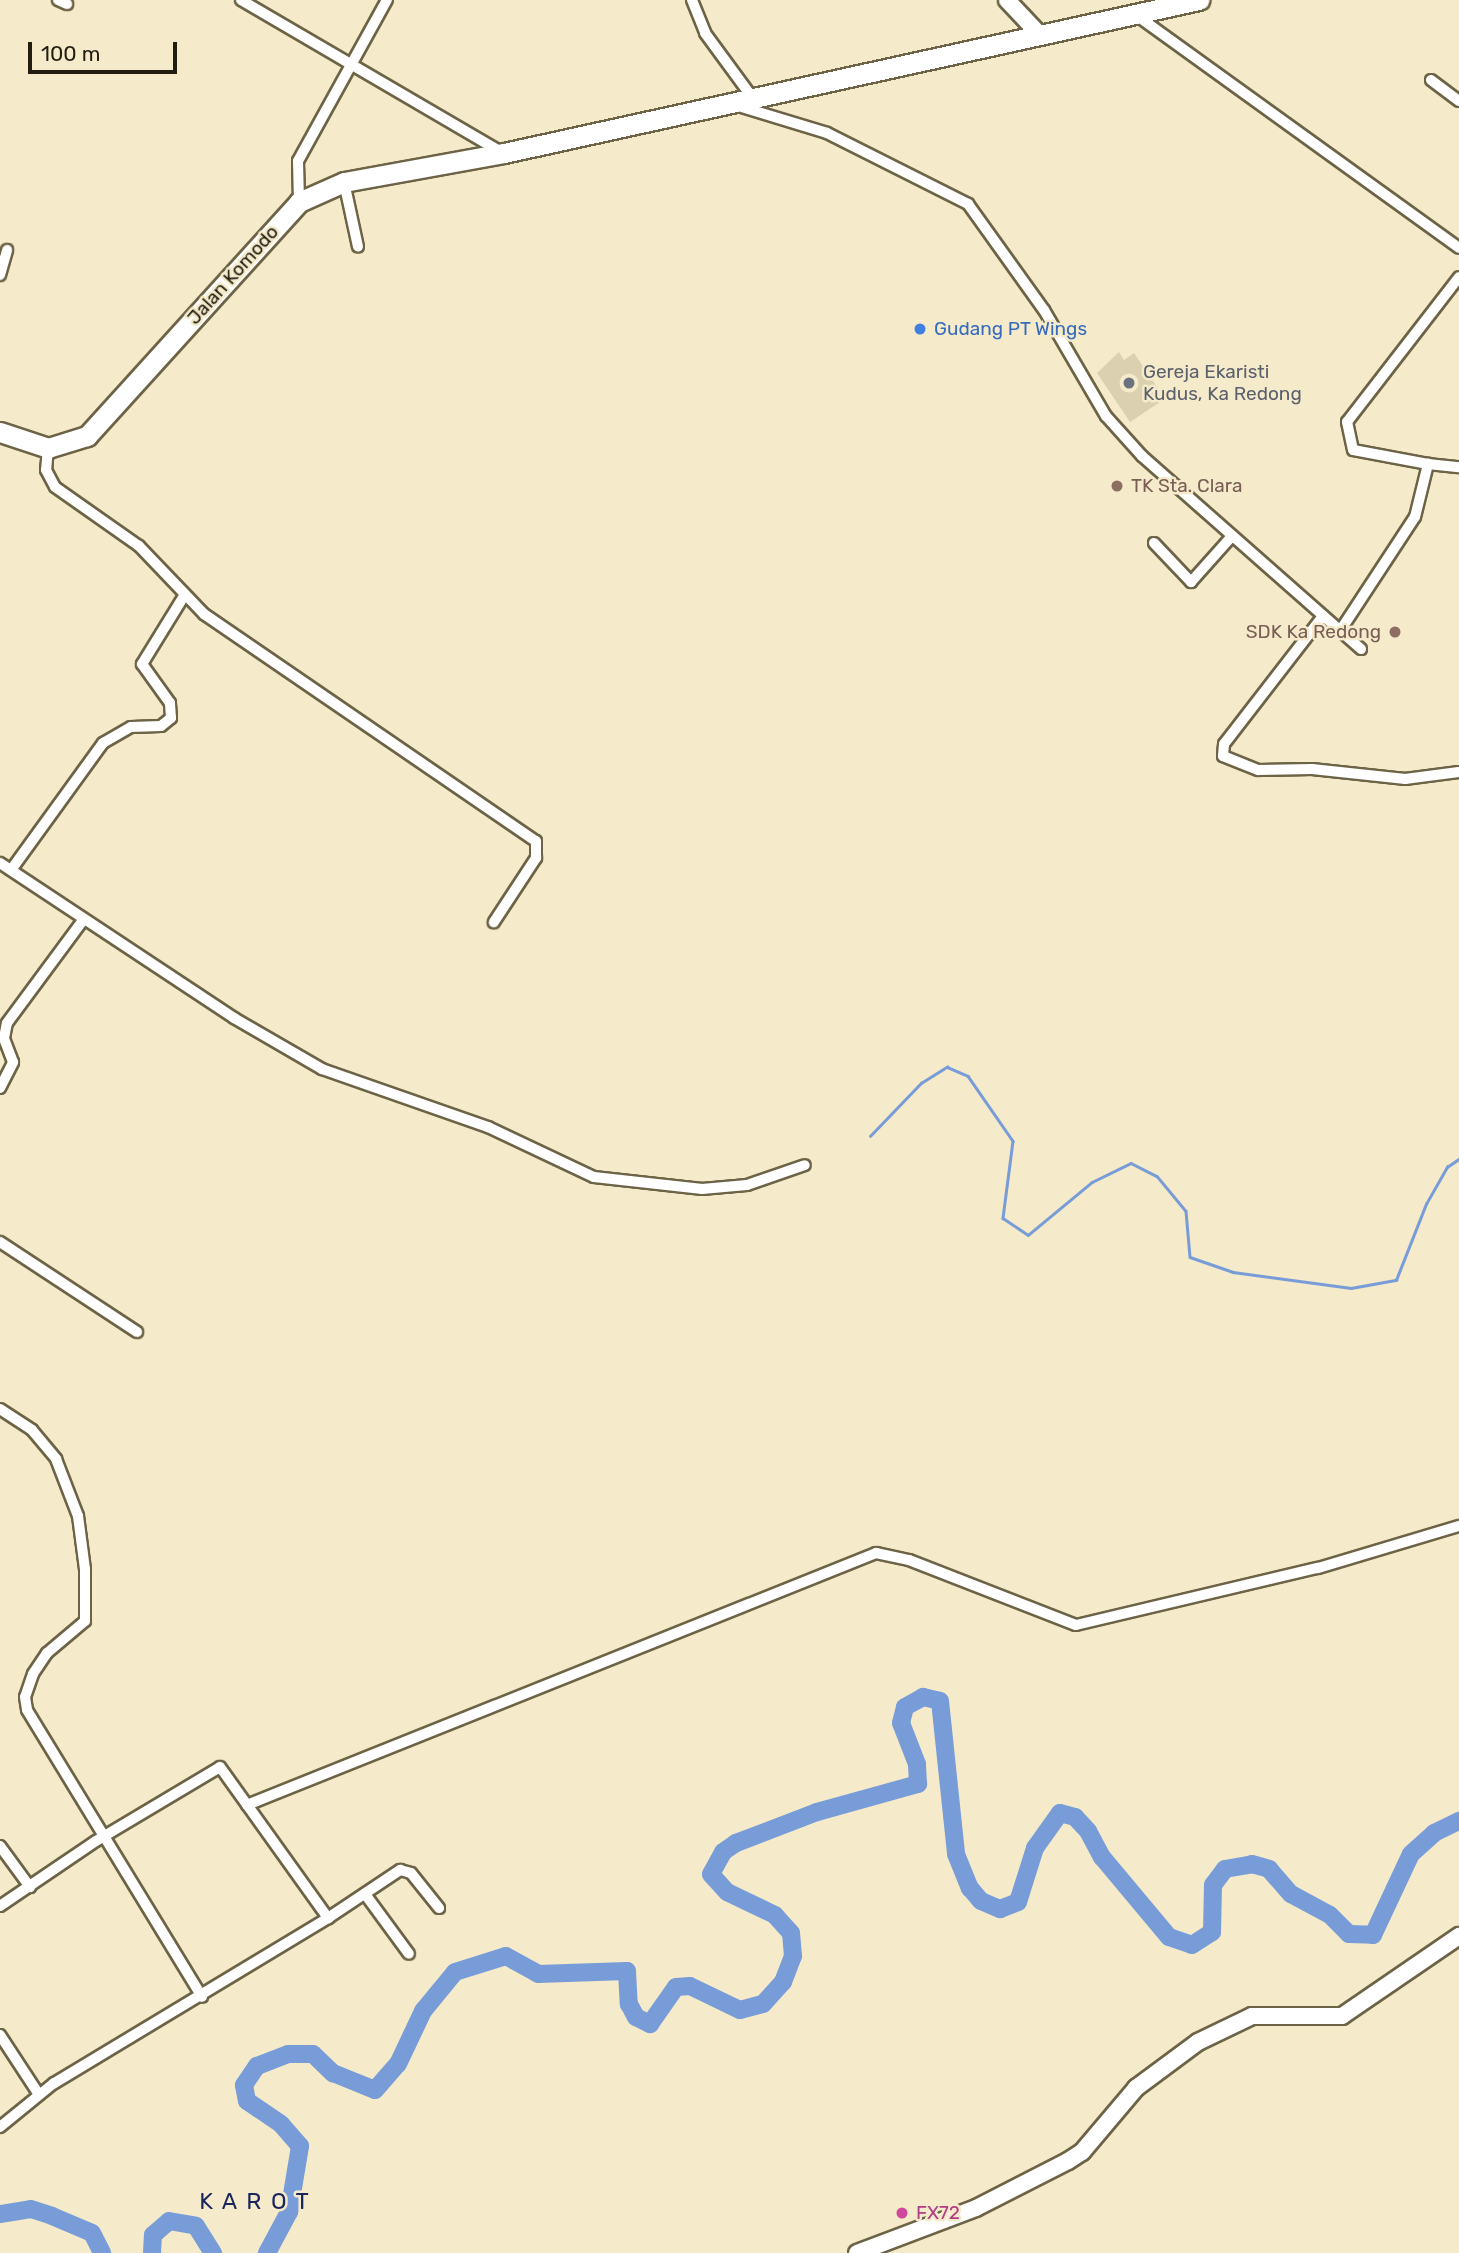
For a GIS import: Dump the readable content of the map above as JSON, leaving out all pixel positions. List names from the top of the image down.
{
  "streets": {
    "highway": ["Jalan Komodo"]
  },
  "districts": ["K A R O T"],
  "places": [
    "Gudang PT Wings",
    "Gereja Ekaristi Kudus, Ka Redong",
    "TK Sta. Clara",
    "SDK Ka Redong",
    "FX72"
  ],
  "scale_bar": "100 m"
}
